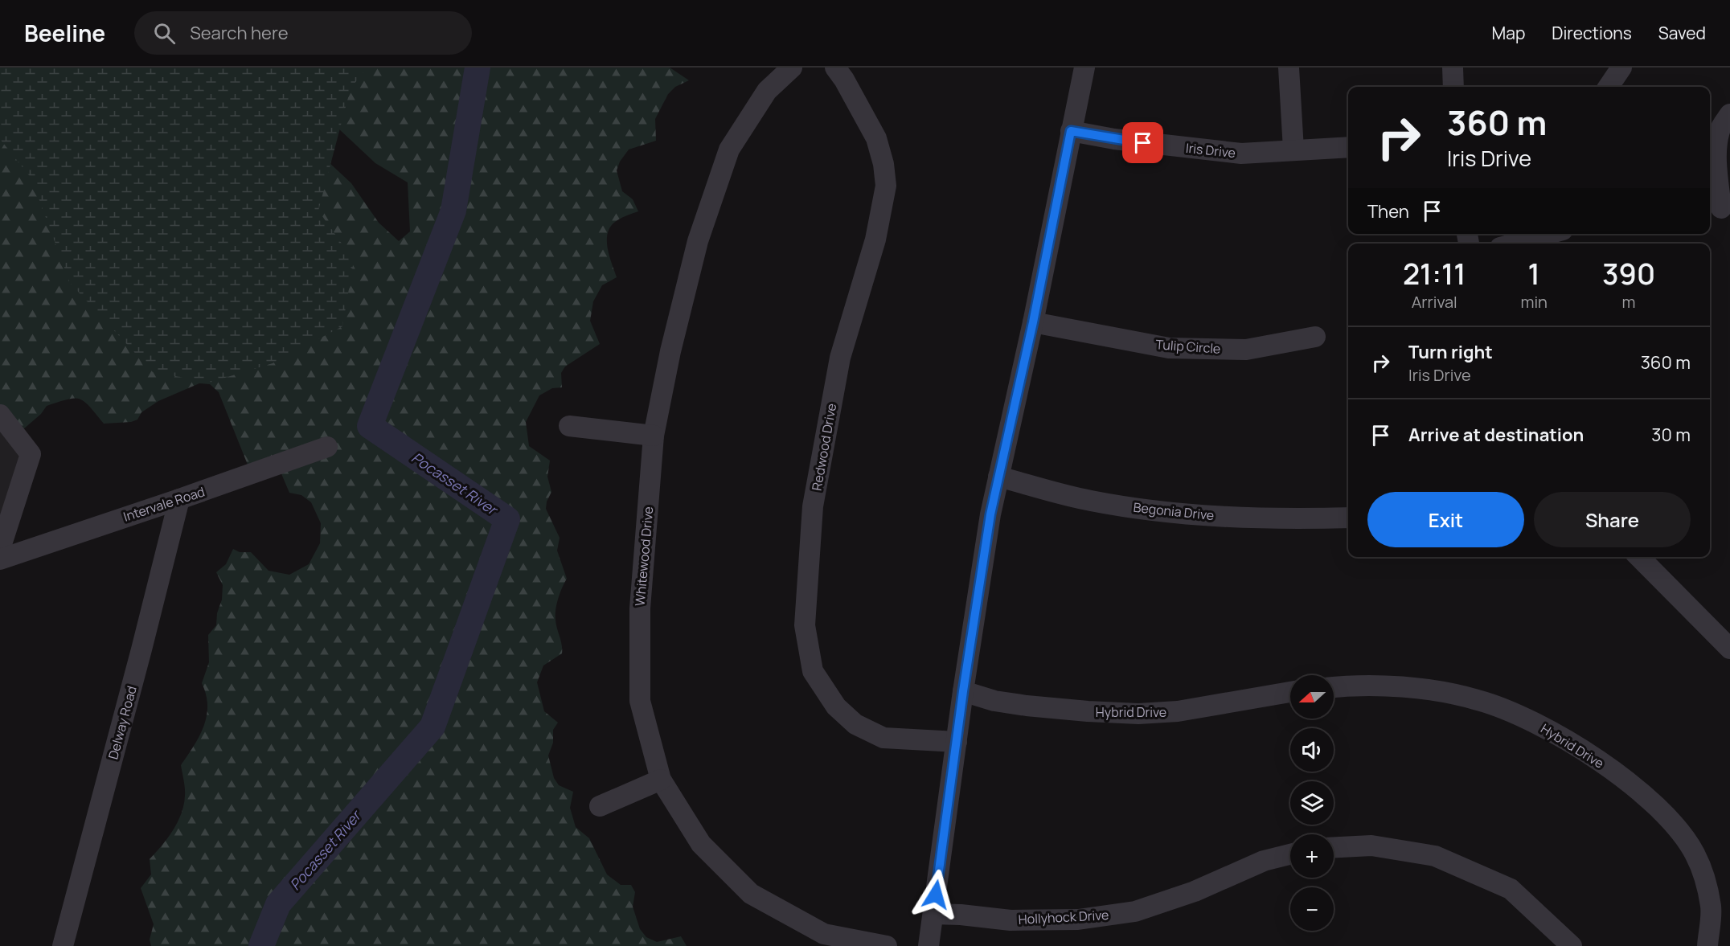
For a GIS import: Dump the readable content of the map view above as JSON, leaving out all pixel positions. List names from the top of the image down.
{
  "streets": {
    "street": [
      "Iris Drive",
      "Tulip Circle",
      "Redwood Drive",
      "Intervale Road",
      "Begonia Drive",
      "Whitewood Drive",
      "Hybrid Drive",
      "Delway Road",
      "Hollyhock Drive"
    ]
  },
  "crossings": [
    ["Intervale Road", "Delway Road"]
  ],
  "water": ["Pocasset River"],
  "north": "left",
  "page": {
    "header": "Beeline",
    "search": "Search here",
    "nav": ["Map", "Directions", "Saved"],
    "turn": ["360 m", "Iris Drive"],
    "then": "Then",
    "eta": [
      "21:11",
      "Arrival",
      "1",
      "min",
      "390",
      "m"
    ],
    "list": [
      {
        "name": "Turn right",
        "note": "Iris Drive",
        "value": "360 m"
      },
      {
        "name": "Arrive at destination",
        "value": "30 m"
      }
    ],
    "buttons": ["Exit", "Share"],
    "map_buttons": ["+", "−"]
  }
}
